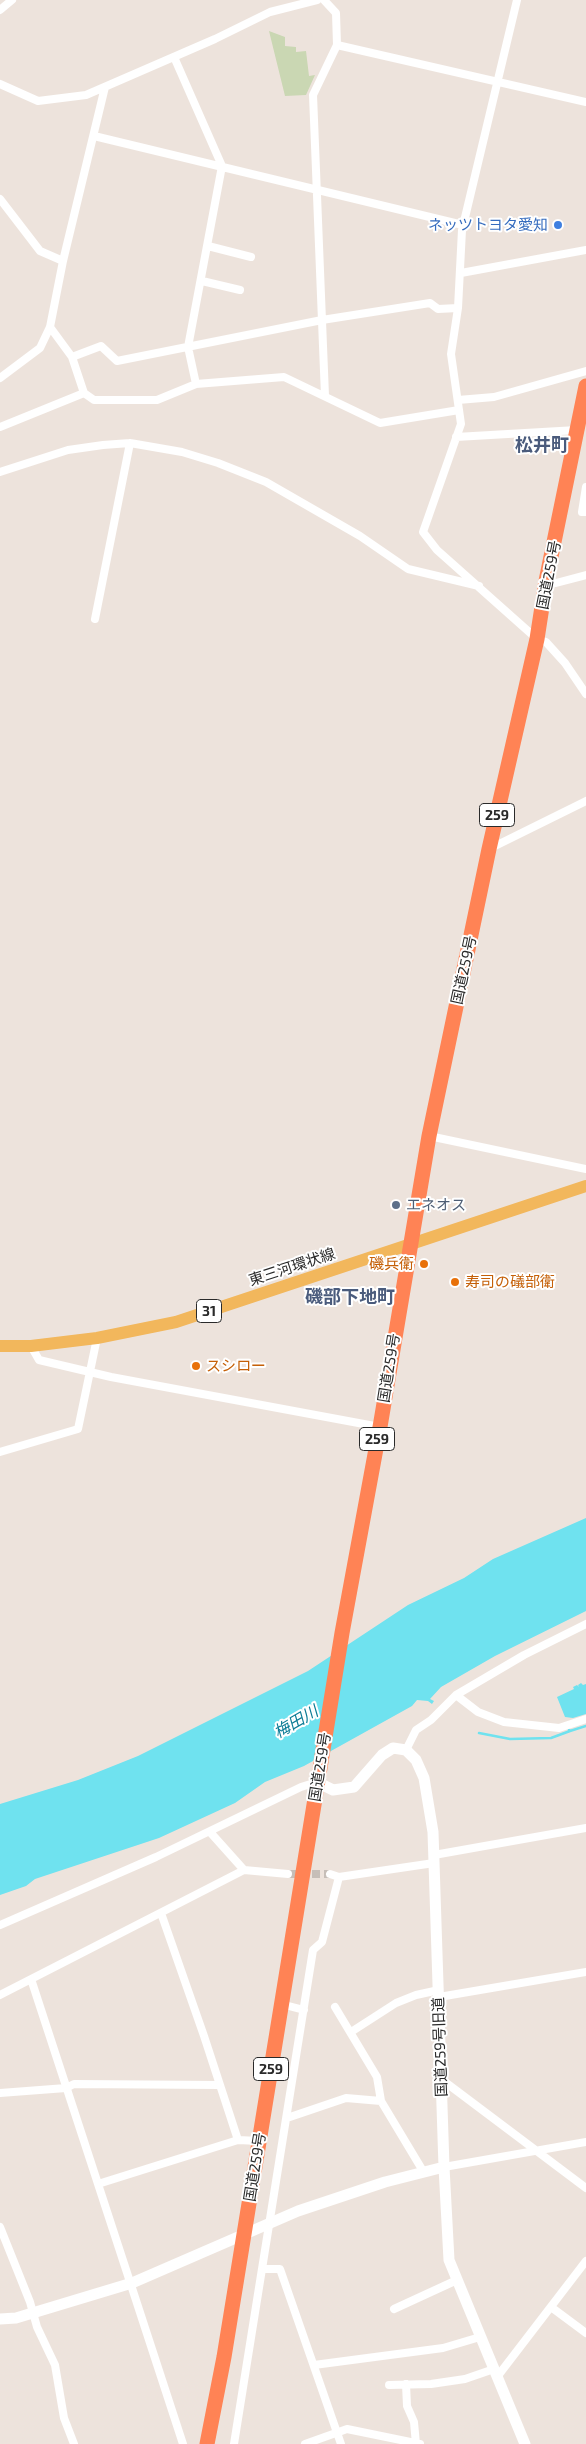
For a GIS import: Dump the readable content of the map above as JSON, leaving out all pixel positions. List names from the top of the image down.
{
  "streets": {
    "highway": ["国道259号", "259"],
    "main road": ["東三河環状線", "31"],
    "street": ["国道259号旧道"]
  },
  "crossings": [
    ["国道259号", "東三河環状線"]
  ],
  "districts": ["松井町", "磯部下地町"],
  "water": ["梅田川"],
  "places": [
    "ネッツトヨタ愛知",
    "エネオス",
    "磯兵衛",
    "寿司の礒部衛",
    "スシロー"
  ]
}
